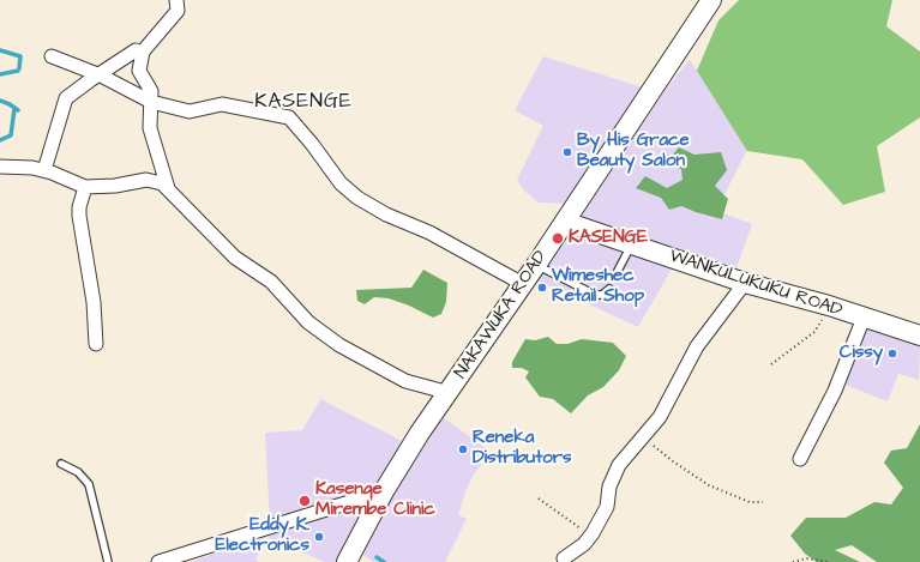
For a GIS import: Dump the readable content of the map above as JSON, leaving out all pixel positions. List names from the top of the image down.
{
  "streets": {
    "main road": ["WANKULUKUKU ROAD", "NAKAWUKA ROAD"]
  },
  "crossings": [
    ["WANKULUKUKU ROAD", "NAKAWUKA ROAD"]
  ],
  "districts": ["KASENGE"],
  "places": [
    "By His Grace Beauty Salon",
    "KASENGE",
    "Wimeshec Retail Shop",
    "Cissy",
    "Reneka Distributors",
    "Kasenge Mirembe Clinic",
    "Eddy K. Electronics"
  ]
}
